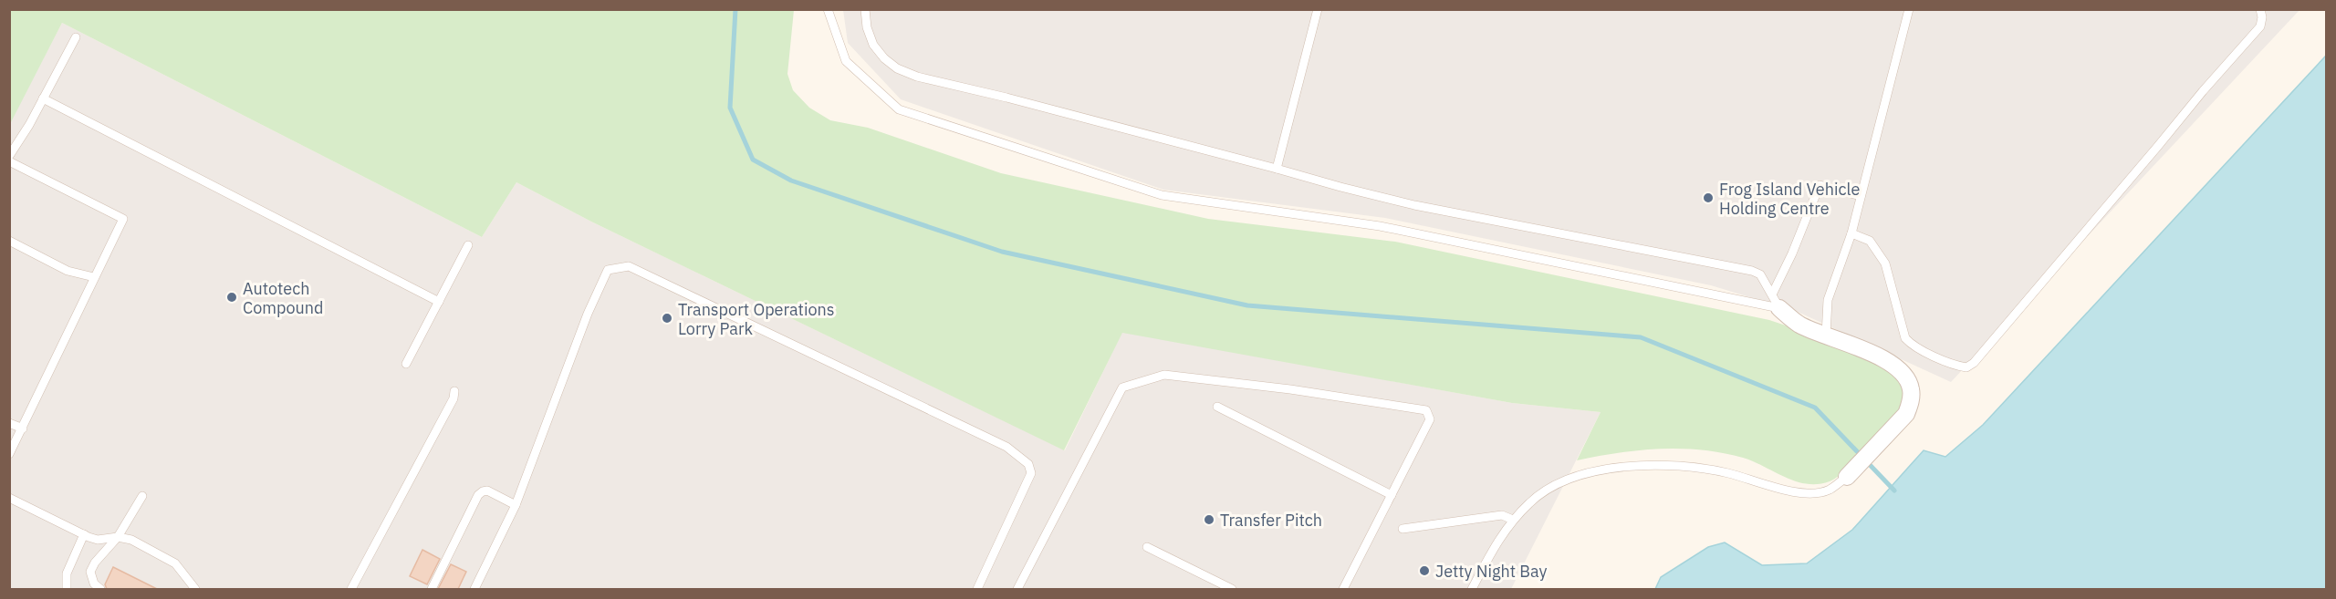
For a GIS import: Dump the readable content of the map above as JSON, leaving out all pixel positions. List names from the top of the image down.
{
  "places": [
    "Frog Island Vehicle Holding Centre",
    "Autotech Compound",
    "Transport Operations Lorry Park",
    "Transfer Pitch",
    "Jetty Night Bay"
  ]
}
